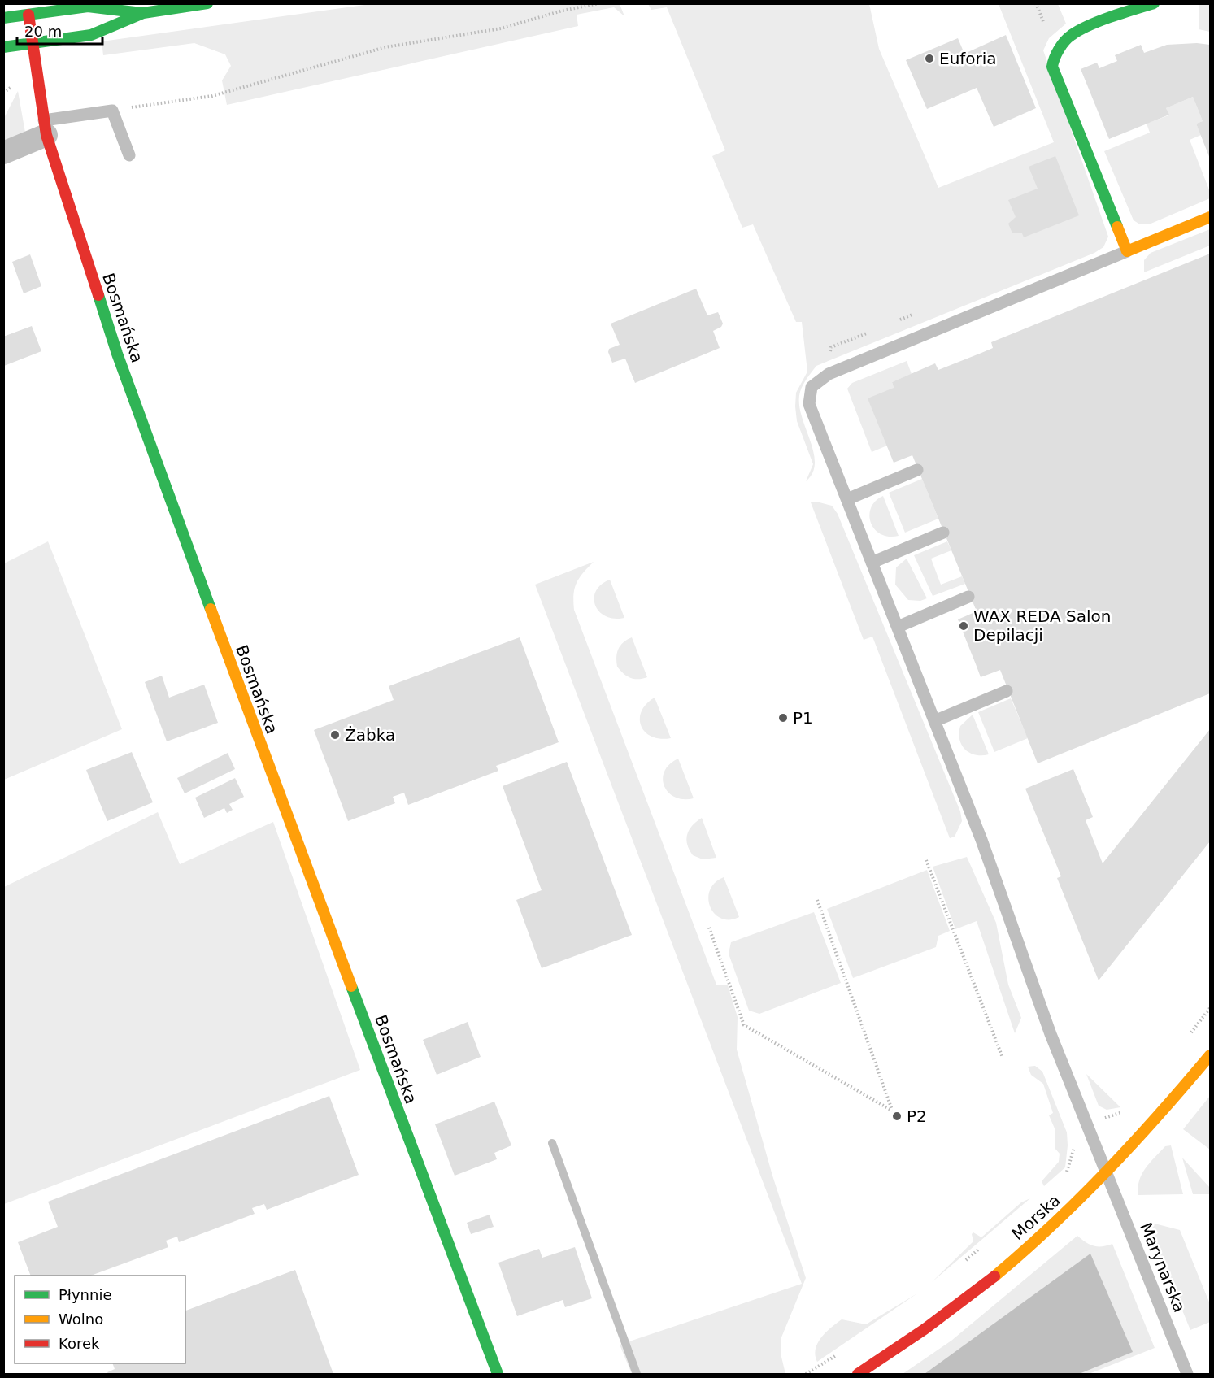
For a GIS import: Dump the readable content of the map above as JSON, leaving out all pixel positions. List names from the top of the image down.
{
  "streets": {
    "street": ["Bosmańska", "Morska"],
    "lane": ["Marynarska"]
  },
  "crossings": [
    ["Morska", "Marynarska"]
  ],
  "places": [
    "Euforia",
    "WAX REDA Salon Depilacji",
    "P1",
    "Żabka",
    "P2"
  ],
  "legend": ["Płynnie", "Wolno", "Korek"],
  "scale_bar": "20 m"
}
